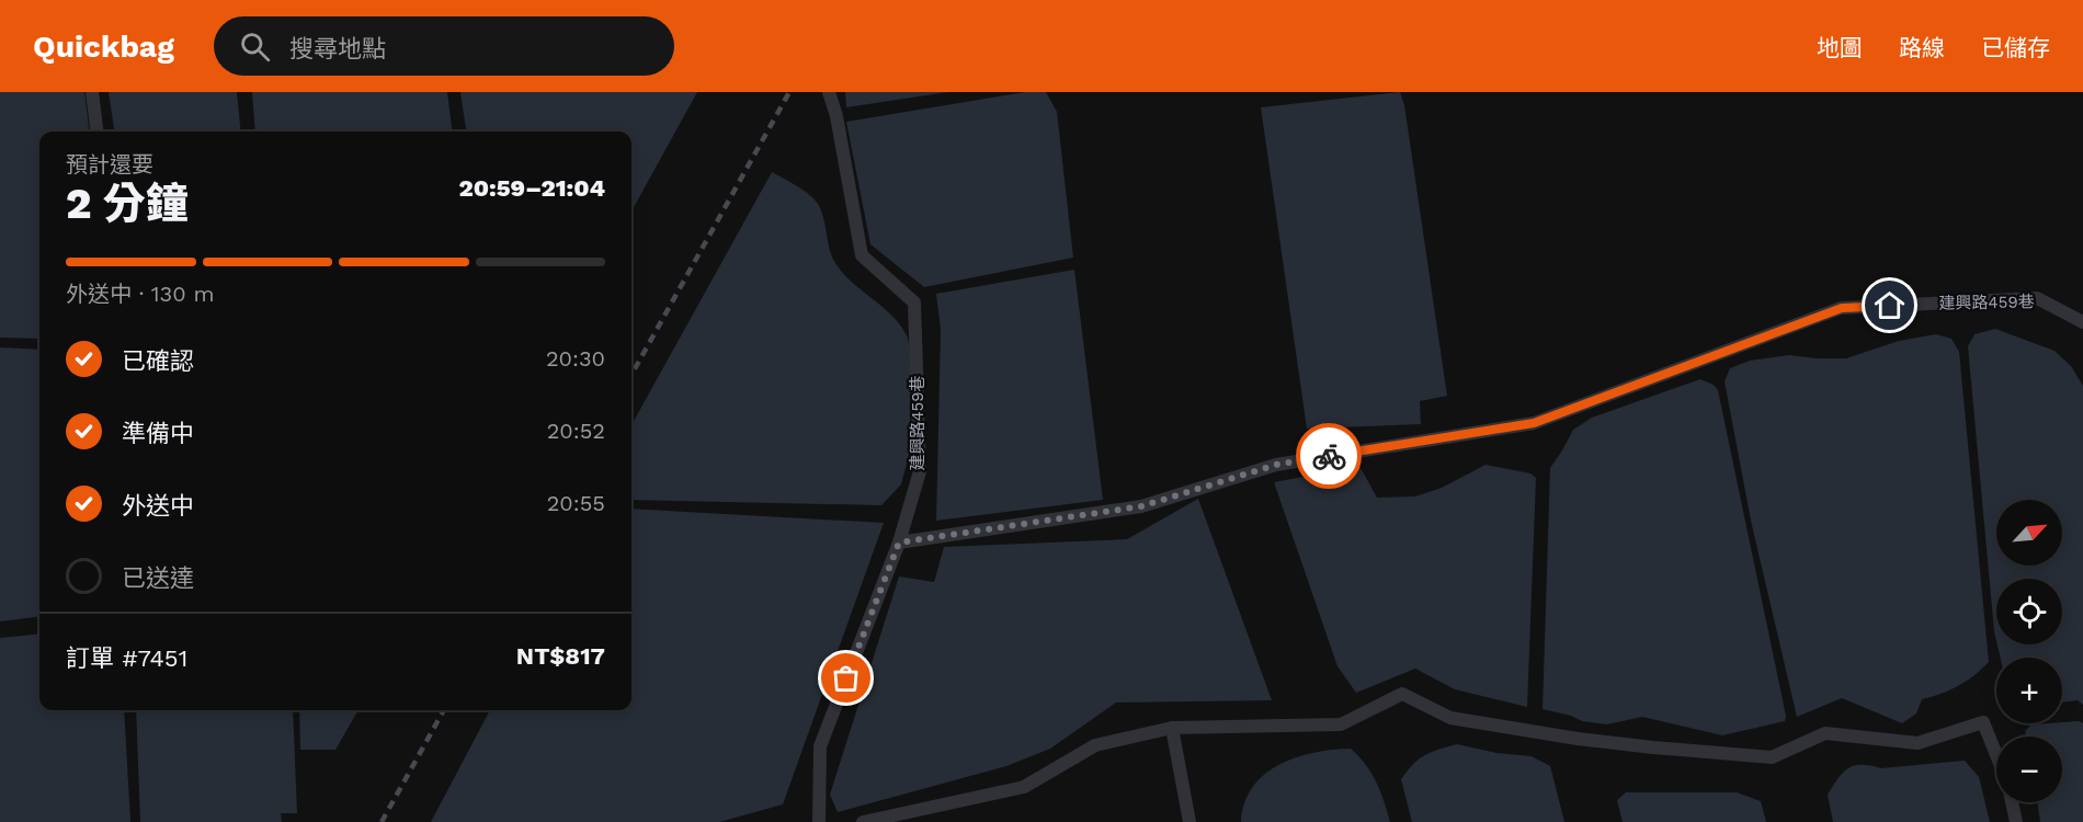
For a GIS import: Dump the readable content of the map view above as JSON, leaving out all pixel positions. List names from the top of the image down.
{
  "streets": {
    "lane": ["建興路459巷"]
  },
  "north": "top right",
  "page": {
    "header": "Quickbag",
    "search": "搜尋地點",
    "nav": ["地圖", "路線", "已儲存"],
    "heading": ["2 分鐘", "預計還要", "20:59–21:04"],
    "panel": ["訂單 #7451", "NT$817"],
    "bar": "外送中 · 130 m",
    "list": [
      ["已確認", "20:30"],
      ["準備中", "20:52"],
      ["外送中", "20:55"],
      "已送達"
    ],
    "map_buttons": ["+", "−"]
  }
}
